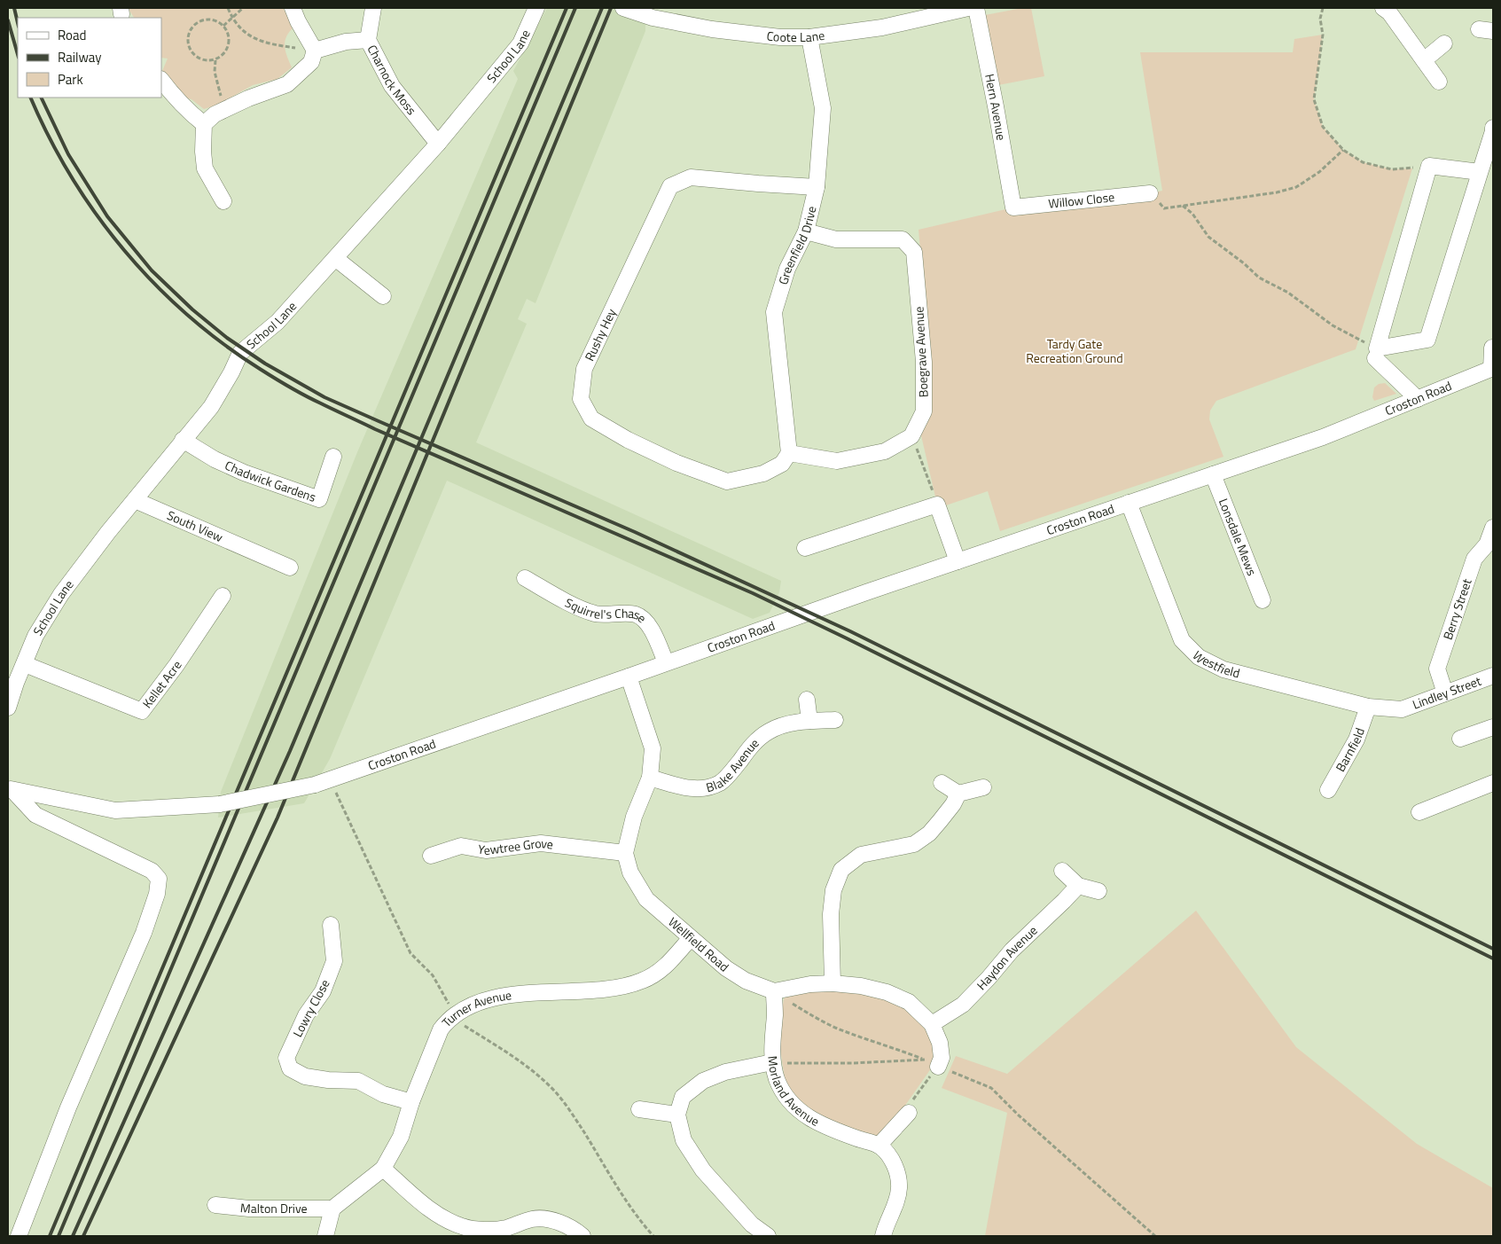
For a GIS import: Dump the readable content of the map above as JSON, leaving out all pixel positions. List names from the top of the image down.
{
  "streets": {
    "street": [
      "Coote Lane",
      "School Lane",
      "Charnock Moss",
      "Hern Avenue",
      "Willow Close",
      "Greenfield Drive",
      "Rushy Hey",
      "Boegrave Avenue",
      "Croston Road",
      "Chadwick Gardens",
      "South View",
      "Lonsdale Mews",
      "Berry Street",
      "Squirrel's Chase",
      "Westfield",
      "Kellet Acre",
      "Lindley Street",
      "Barnfield",
      "Blake Avenue",
      "Yewtree Grove",
      "Wellfield Road",
      "Haydon Avenue",
      "Lowry Close",
      "Turner Avenue",
      "Morland Avenue",
      "Malton Drive"
    ]
  },
  "crossings": [
    ["Coote Lane", "Greenfield Drive"],
    ["School Lane", "Charnock Moss"],
    ["School Lane", "Chadwick Gardens"],
    ["School Lane", "South View"],
    ["School Lane", "Kellet Acre"],
    ["Hern Avenue", "Willow Close"],
    ["Greenfield Drive", "Rushy Hey"],
    ["Greenfield Drive", "Boegrave Avenue"],
    ["Croston Road", "Lonsdale Mews"],
    ["Croston Road", "Squirrel's Chase"],
    ["Croston Road", "Westfield"],
    ["Berry Street", "Lindley Street"],
    ["Westfield", "Lindley Street"],
    ["Westfield", "Barnfield"],
    ["Yewtree Grove", "Wellfield Road"],
    ["Wellfield Road", "Turner Avenue"],
    ["Wellfield Road", "Morland Avenue"],
    ["Lowry Close", "Turner Avenue"],
    ["Turner Avenue", "Malton Drive"]
  ],
  "parks": ["Tardy Gate Recreation Ground"],
  "legend": ["Road", "Railway", "Park"]
}
